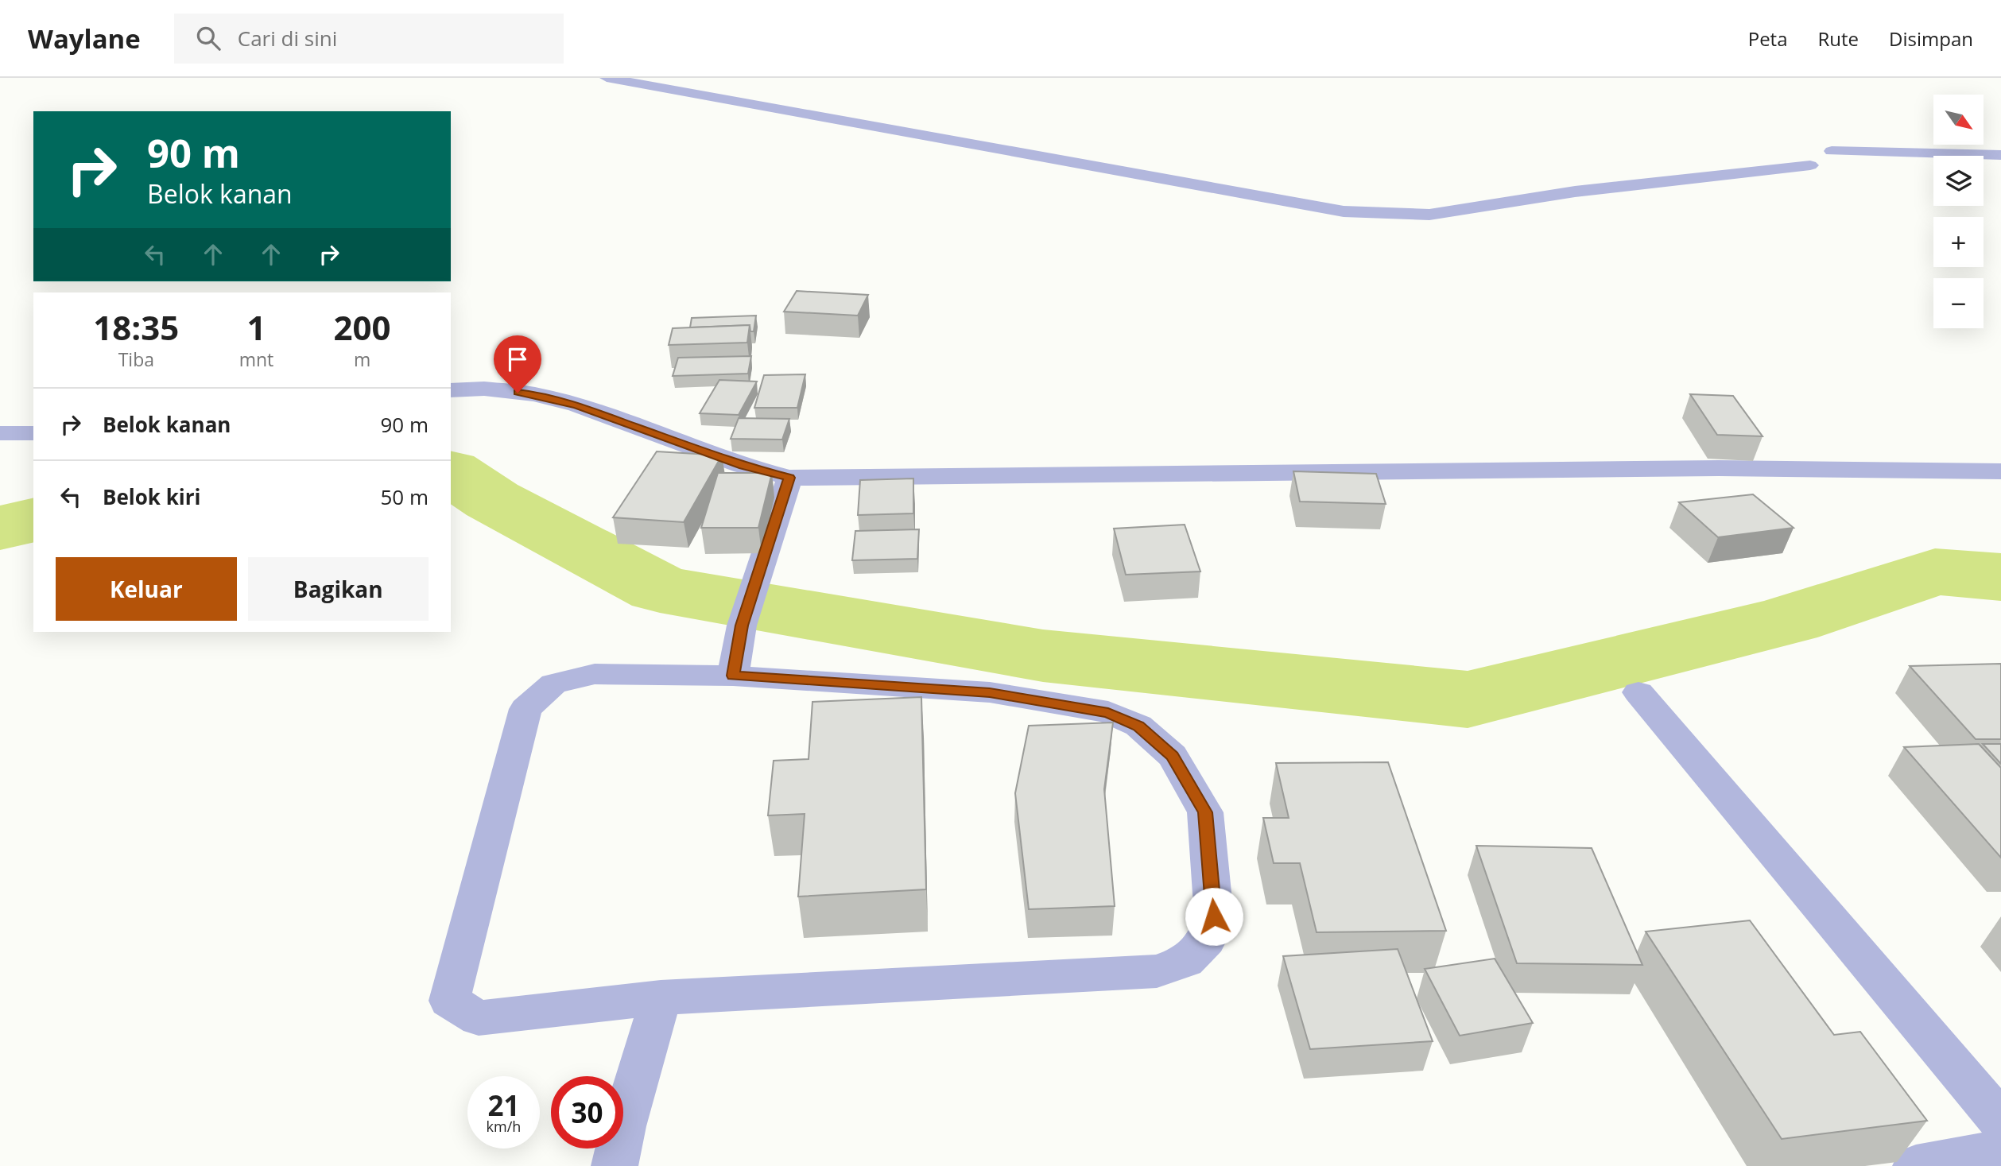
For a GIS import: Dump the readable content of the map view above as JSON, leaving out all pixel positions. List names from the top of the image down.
{
  "north": "bottom right",
  "page": {
    "header": "Waylane",
    "search": "Cari di sini",
    "nav": ["Peta", "Rute", "Disimpan"],
    "map_buttons": ["+", "−"],
    "turn": ["90 m", "Belok kanan"],
    "eta": [
      "18:35",
      "Tiba",
      "1",
      "mnt",
      "200",
      "m"
    ],
    "list": [
      {
        "name": "Belok kanan",
        "value": "90 m"
      },
      {
        "name": "Belok kiri",
        "value": "50 m"
      }
    ],
    "buttons": ["Keluar", "Bagikan"],
    "speed": "21 km/h",
    "limit": "30"
  }
}
